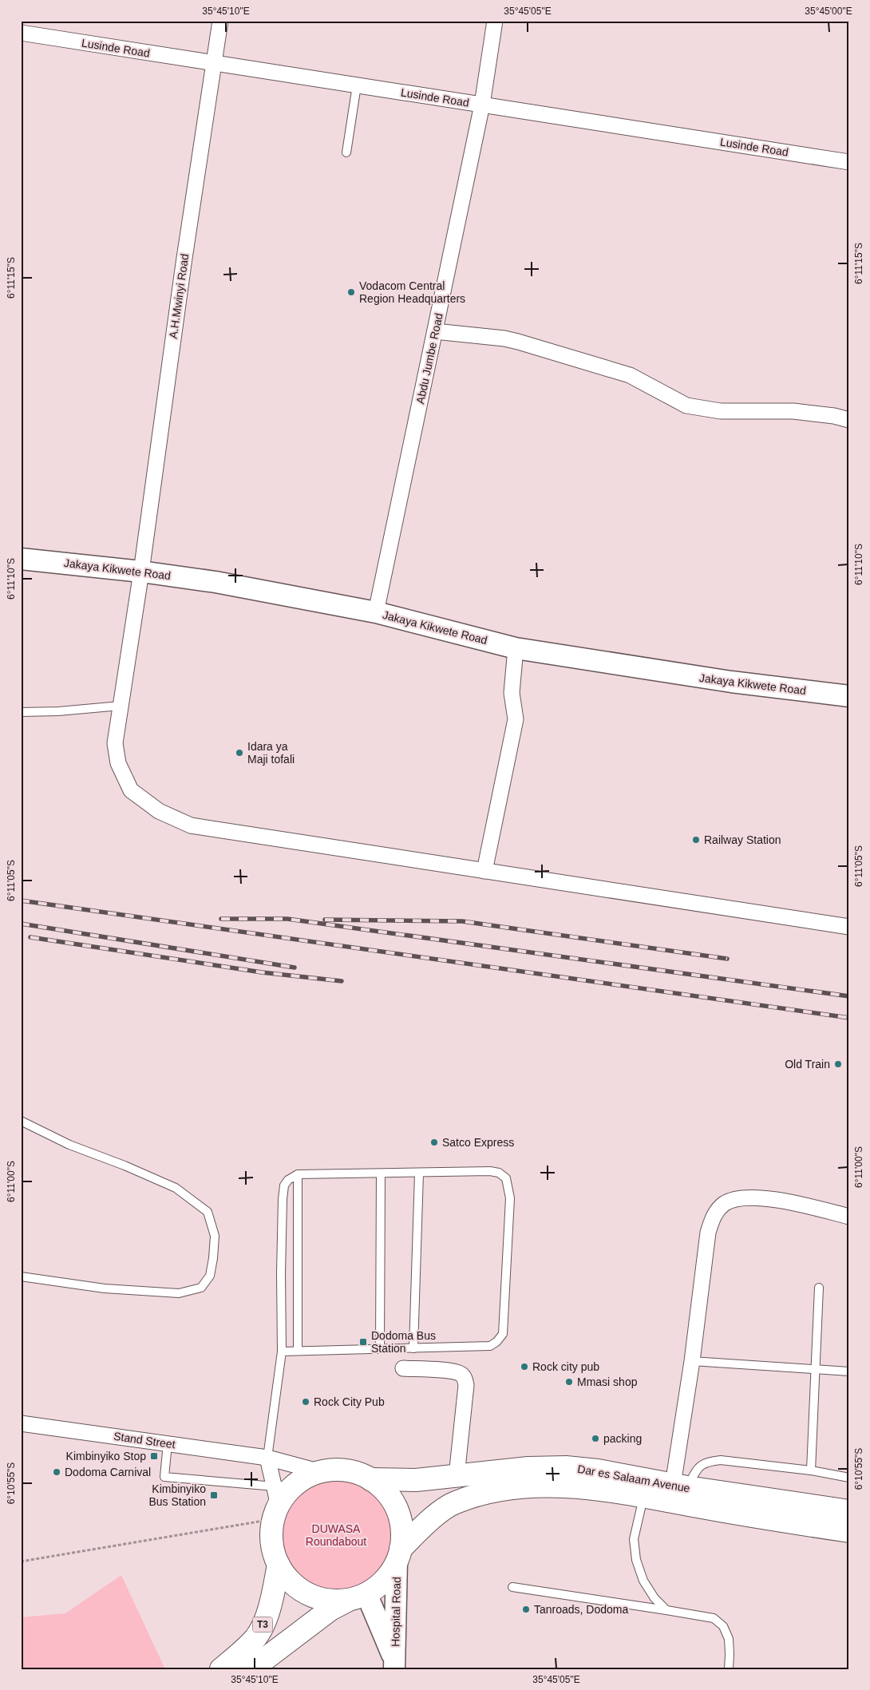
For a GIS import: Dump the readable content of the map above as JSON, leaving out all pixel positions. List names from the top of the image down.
{
  "streets": {
    "highway": ["Dar es Salaam Avenue", "T3"],
    "main road": ["Jakaya Kikwete Road", "Hospital Road"],
    "street": [
      "Lusinde Road",
      "A.H.Mwinyi Road",
      "Abdu Jumbe Road",
      "Stand Street"
    ]
  },
  "crossings": [
    ["Lusinde Road", "A.H.Mwinyi Road"],
    ["Lusinde Road", "Abdu Jumbe Road"],
    ["A.H.Mwinyi Road", "Jakaya Kikwete Road"],
    ["Abdu Jumbe Road", "Jakaya Kikwete Road"],
    ["Stand Street", "Dar es Salaam Avenue"],
    ["Stand Street", "Hospital Road"],
    ["Stand Street", "T3"],
    ["Dar es Salaam Avenue", "Hospital Road"],
    ["Dar es Salaam Avenue", "T3"],
    ["Hospital Road", "T3"]
  ],
  "parks": ["DUWASA Roundabout"],
  "places": {
    "other": [
      "Vodacom Central Region Headquarters",
      "Idara ya Maji tofali",
      "Railway Station",
      "Old Train",
      "Satco Express",
      "Rock city pub",
      "Mmasi shop",
      "Rock City Pub",
      "packing",
      "Dodoma Carnival",
      "Tanroads, Dodoma"
    ],
    "transit": ["Dodoma Bus Station", "Kimbinyiko Stop", "Kimbinyiko Bus Station"]
  },
  "coordinates": [
    "35°45'10\"E",
    "35°45'05\"E",
    "35°45'00\"E",
    "6°11'15\"S",
    "6°11'10\"S",
    "6°11'05\"S",
    "6°11'00\"S",
    "6°10'55\"S"
  ]
}
